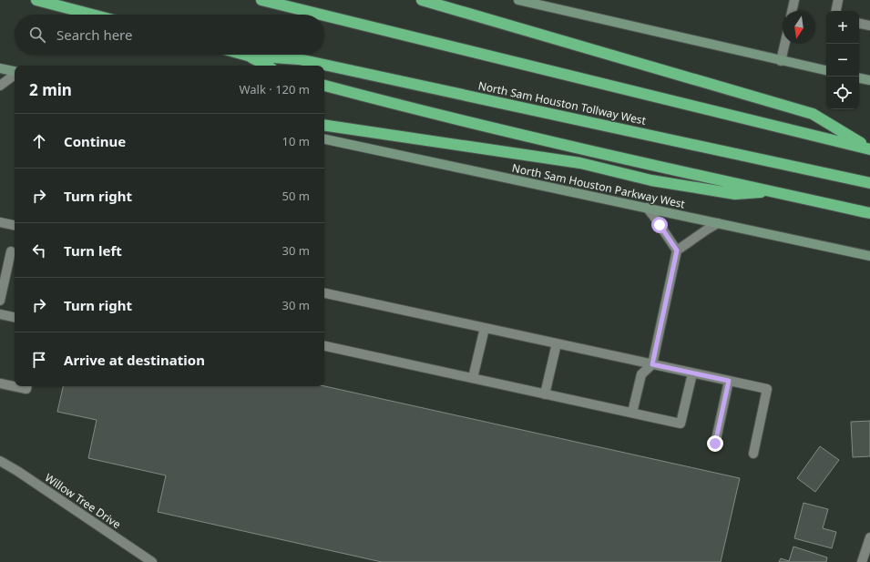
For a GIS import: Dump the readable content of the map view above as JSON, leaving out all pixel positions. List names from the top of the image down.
{
  "streets": {
    "highway": ["North Sam Houston Tollway West"],
    "main road": ["North Sam Houston Parkway West"],
    "street": ["Willow Tree Drive"]
  },
  "north": "bottom",
  "page": {
    "map_buttons": ["+", "−"],
    "search": "Search here",
    "heading": ["2 min", "Walk · 120 m"],
    "list": [
      ["Continue", "10 m"],
      ["Turn right", "50 m"],
      ["Turn left", "30 m"],
      ["Turn right", "30 m"],
      "Arrive at destination"
    ]
  }
}
